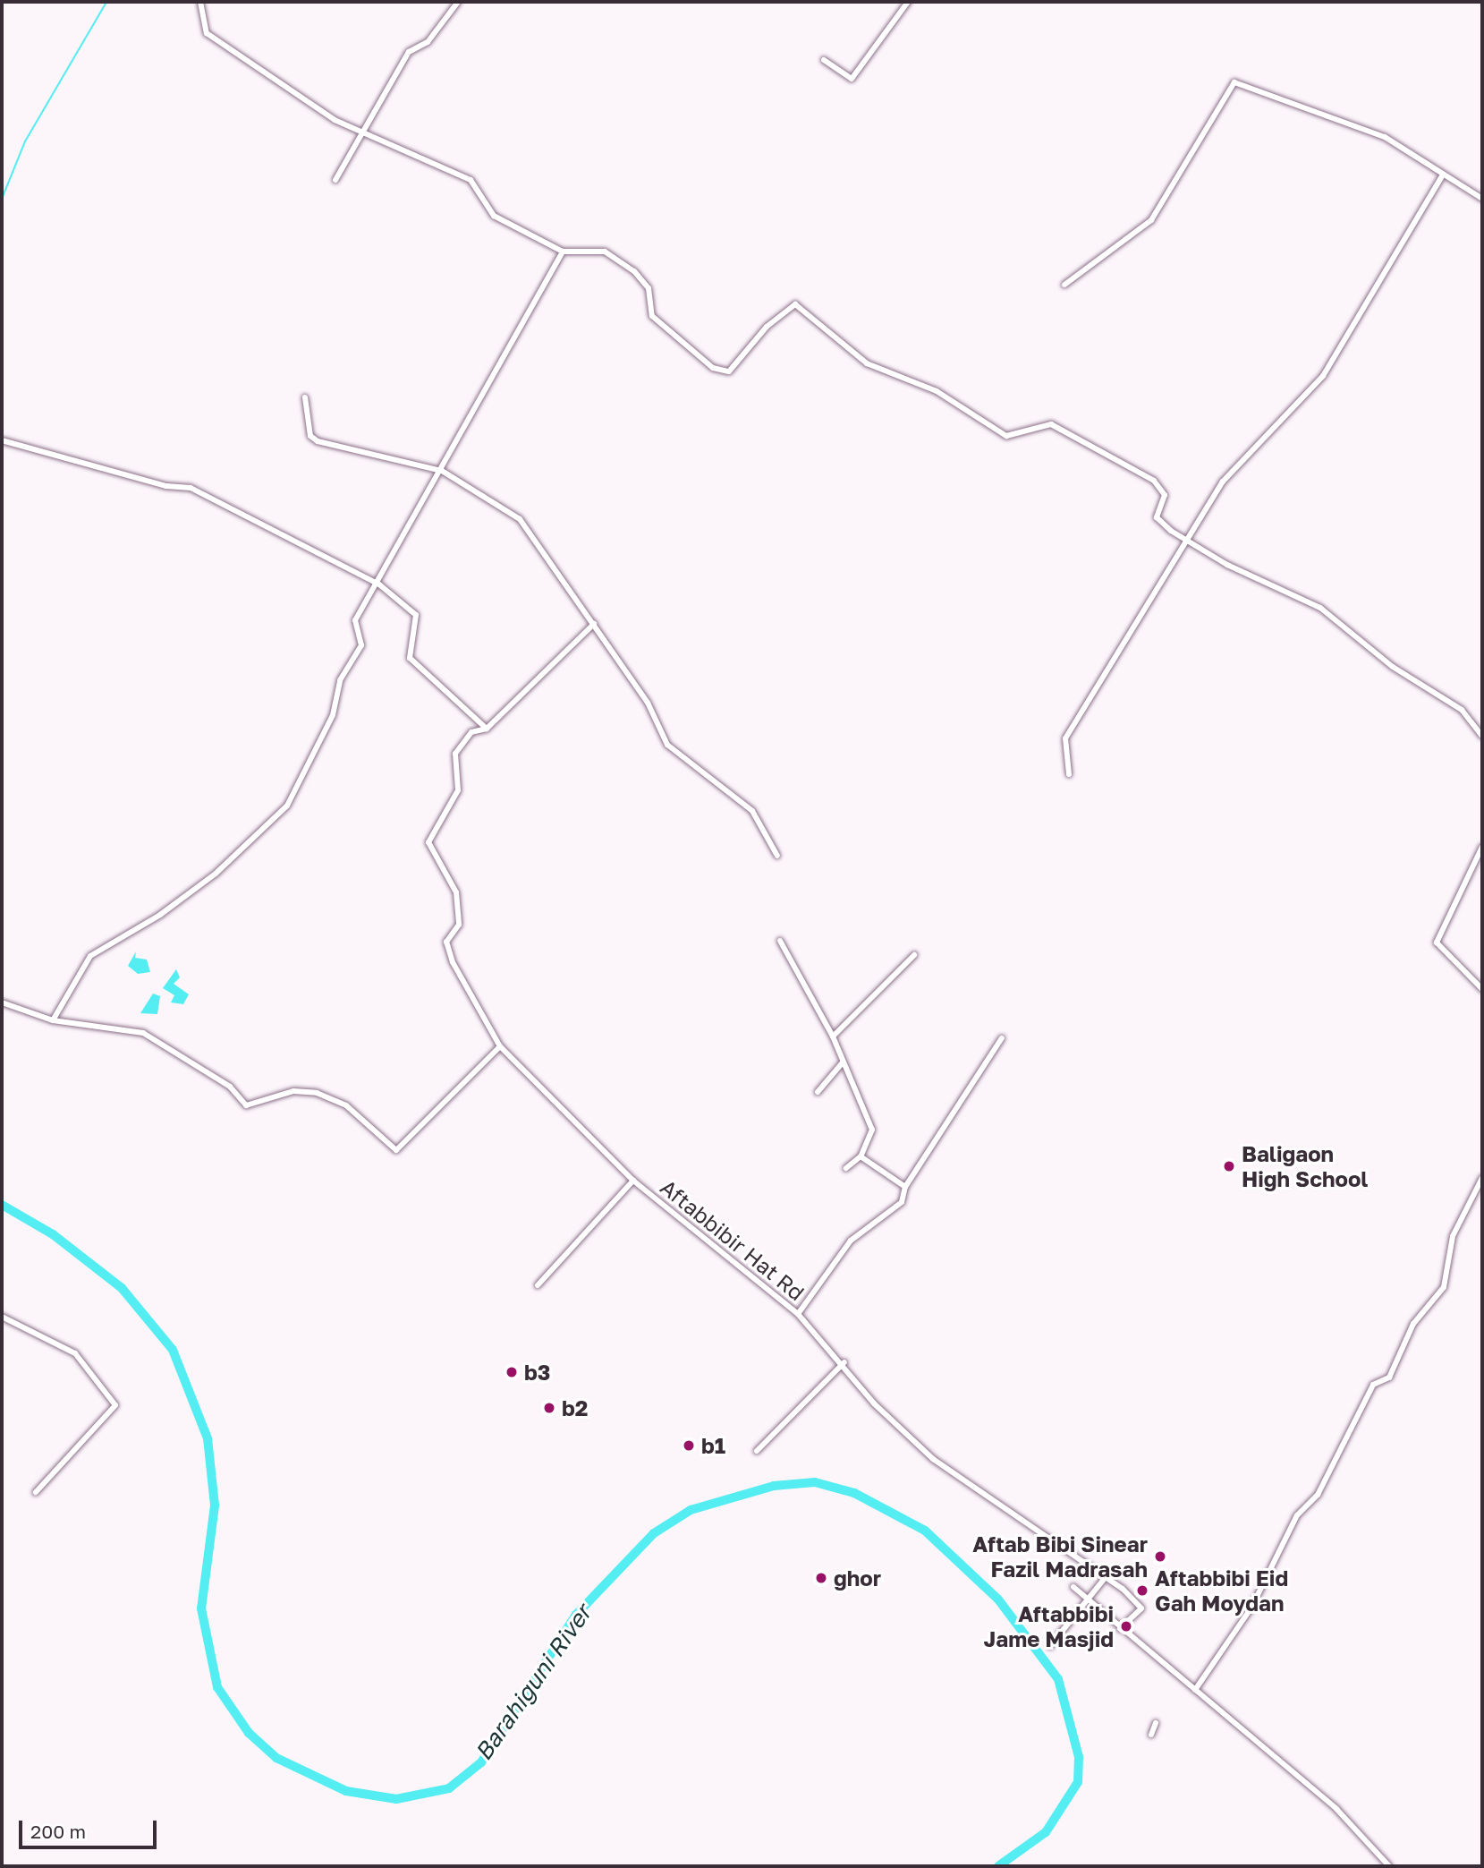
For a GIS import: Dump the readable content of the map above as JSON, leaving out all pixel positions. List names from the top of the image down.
{
  "streets": {
    "street": ["Aftabbibir Hat Rd"]
  },
  "water": ["Barahiguni River"],
  "places": [
    "Baligaon High School",
    "b3",
    "b2",
    "b1",
    "Aftab Bibi Sinear Fazil Madrasah",
    "ghor",
    "Aftabbibi Eid Gah Moydan",
    "Aftabbibi Jame Masjid"
  ],
  "scale_bar": "200 m"
}
